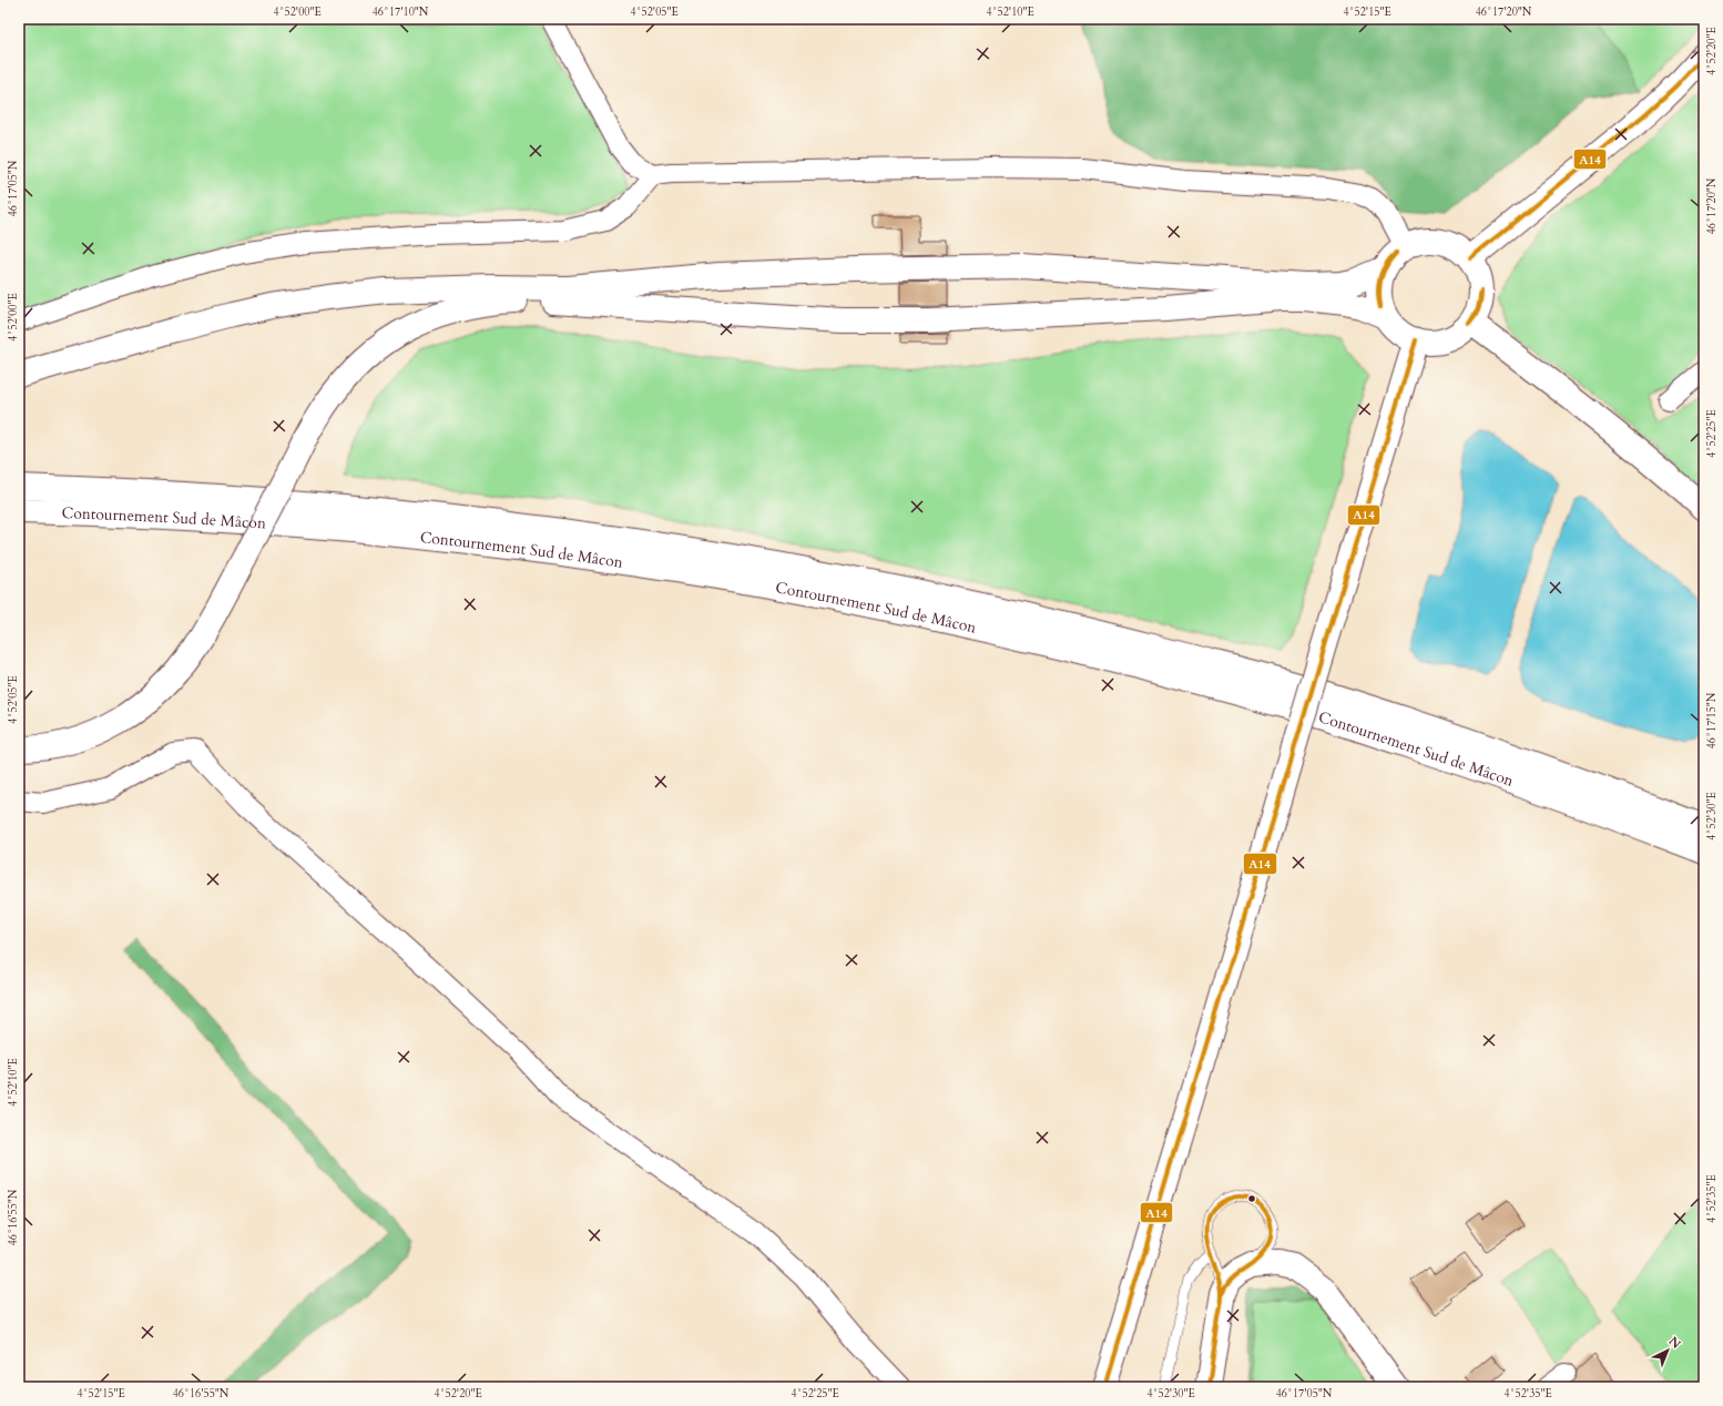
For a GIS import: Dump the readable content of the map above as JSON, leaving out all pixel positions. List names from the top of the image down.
{
  "streets": {
    "main road": ["Contournement Sud de Mâcon"]
  },
  "lines": ["transit line A14"],
  "north": "top right",
  "coordinates": [
    "4°52'00\"E",
    "46°17'10\"N",
    "4°52'05\"E",
    "4°52'10\"E",
    "4°52'15\"E",
    "46°17'20\"N",
    "4°52'20\"E",
    "46°17'05\"N",
    "4°52'25\"E",
    "46°17'15\"N",
    "4°52'30\"E",
    "4°52'35\"E",
    "46°16'55\"N"
  ]
}
